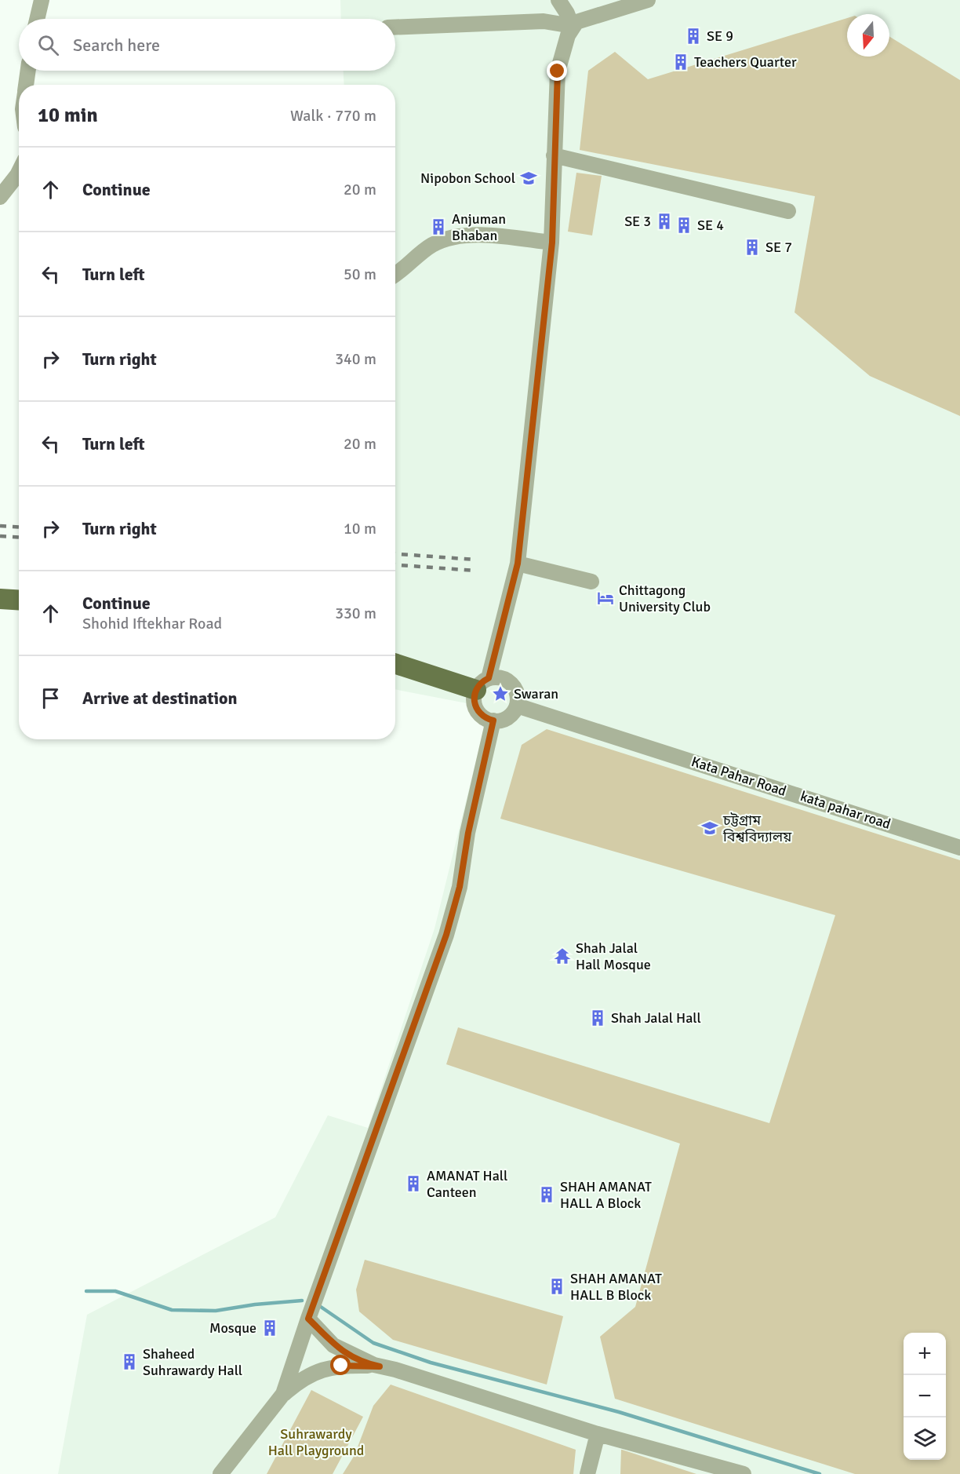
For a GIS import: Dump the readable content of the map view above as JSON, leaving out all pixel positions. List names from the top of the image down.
{
  "streets": {
    "street": ["Kata Pahar Road", "kata pahar road"]
  },
  "crossings": [
    ["Kata Pahar Road", "kata pahar road"]
  ],
  "parks": ["Suhrawardy Hall Playground"],
  "places": {
    "building": [
      "SE 9",
      "Teachers Quarter",
      "SE 3",
      "SE 4",
      "Anjuman Bhaban",
      "SE 7",
      "Shah Jalal Hall",
      "AMANAT Hall Canteen",
      "SHAH AMANAT HALL A Block",
      "SHAH AMANAT HALL B Block",
      "Mosque",
      "Shaheed Suhrawardy Hall"
    ],
    "school or university": ["Nipobon School", "চট্টগ্রাম বিশ্ববিদ্যালয়"],
    "hotel": ["Chittagong University Club"],
    "place": ["Swaran"],
    "temple": ["Shah Jalal Hall Mosque"]
  },
  "north": "bottom",
  "page": {
    "search": "Search here",
    "heading": ["10 min", "Walk · 770 m"],
    "list": [
      ["Continue", "20 m"],
      ["Turn left", "50 m"],
      ["Turn right", "340 m"],
      ["Turn left", "20 m"],
      ["Turn right", "10 m"],
      ["Continue", "Shohid Iftekhar Road", "330 m"],
      "Arrive at destination"
    ],
    "map_buttons": ["+", "−"]
  }
}
